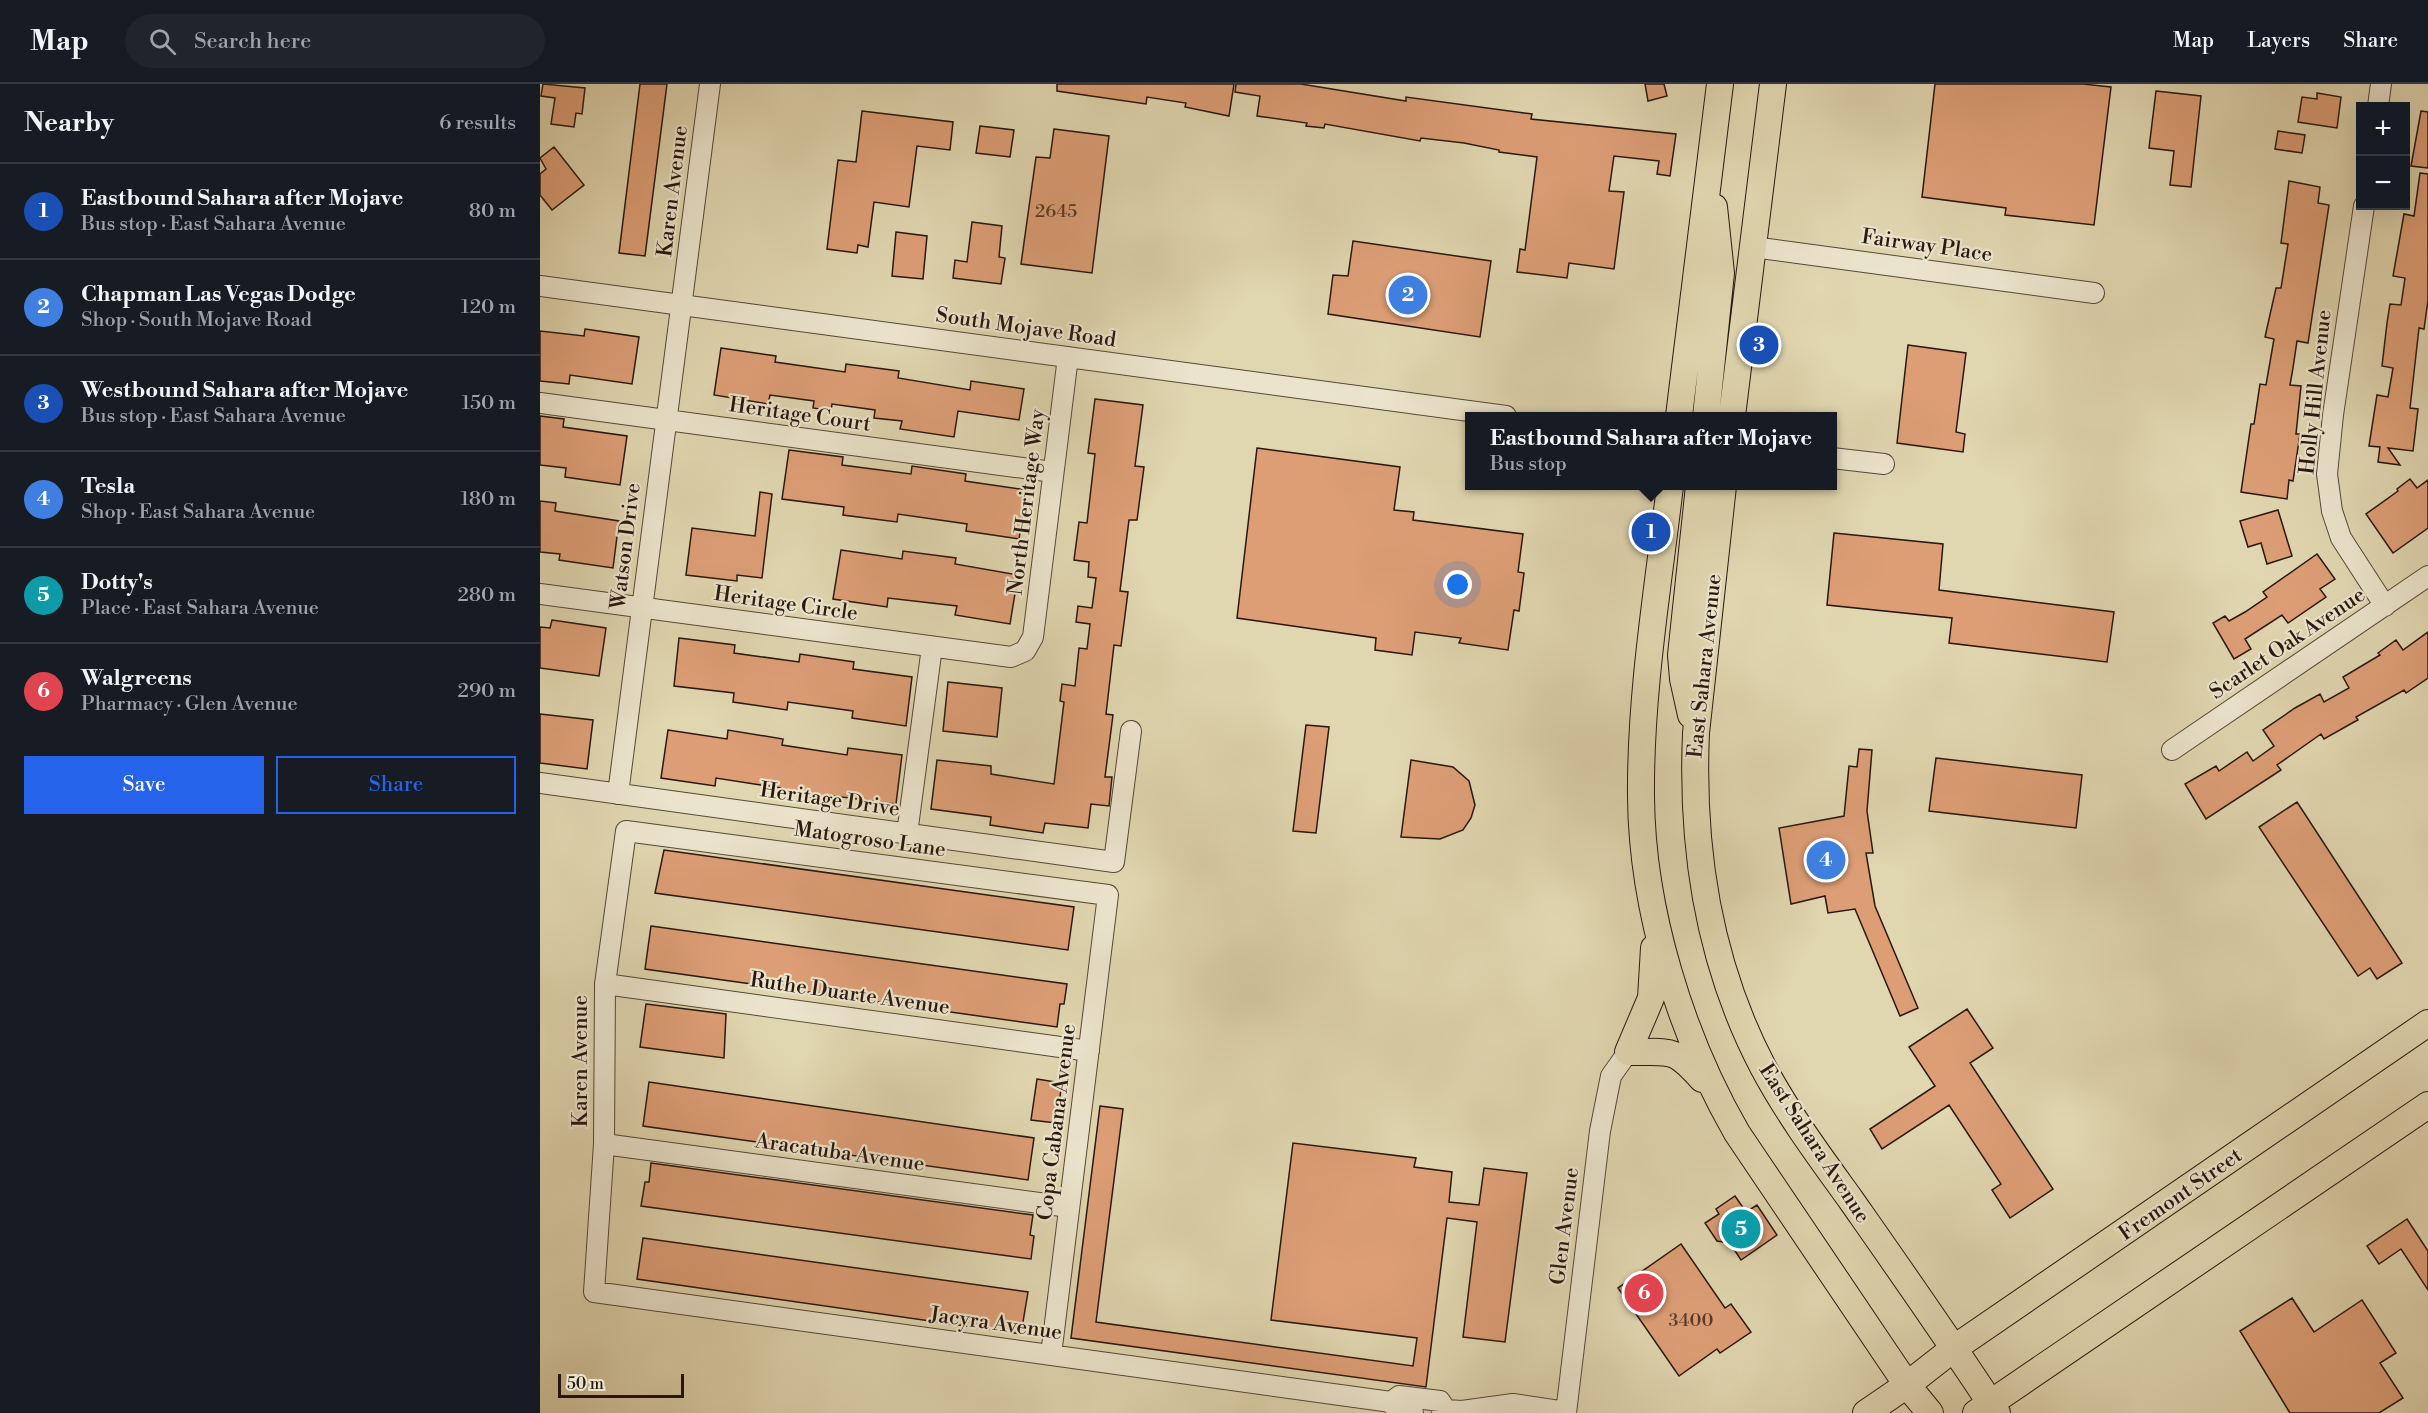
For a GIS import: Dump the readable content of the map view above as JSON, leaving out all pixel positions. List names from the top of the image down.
{
  "streets": {
    "main road": ["East Sahara Avenue", "Fremont Street"],
    "street": [
      "Karen Avenue",
      "Fairway Place",
      "South Mojave Road",
      "Holly Hill Avenue",
      "Heritage Court",
      "North Heritage Way",
      "Watson Drive",
      "Heritage Circle",
      "Scarlet Oak Avenue",
      "Heritage Drive",
      "Matogroso Lane",
      "Ruthe Duarte Avenue",
      "Copa Cabana Avenue",
      "Aracatuba Avenue",
      "Glen Avenue",
      "Jacyra Avenue"
    ]
  },
  "crossings": [
    ["Karen Avenue", "South Mojave Road"],
    ["Karen Avenue", "Watson Drive"],
    ["Karen Avenue", "Matogroso Lane"],
    ["Karen Avenue", "Ruthe Duarte Avenue"],
    ["Karen Avenue", "Aracatuba Avenue"],
    ["Karen Avenue", "Jacyra Avenue"],
    ["South Mojave Road", "North Heritage Way"],
    ["South Mojave Road", "Watson Drive"],
    ["Holly Hill Avenue", "Scarlet Oak Avenue"],
    ["Heritage Court", "North Heritage Way"],
    ["Heritage Court", "Watson Drive"],
    ["North Heritage Way", "Heritage Circle"],
    ["Watson Drive", "Heritage Circle"],
    ["Watson Drive", "Heritage Drive"],
    ["East Sahara Avenue", "Fremont Street"],
    ["Matogroso Lane", "Copa Cabana Avenue"],
    ["Ruthe Duarte Avenue", "Copa Cabana Avenue"],
    ["Copa Cabana Avenue", "Aracatuba Avenue"],
    ["Copa Cabana Avenue", "Jacyra Avenue"],
    ["Glen Avenue", "Jacyra Avenue"]
  ],
  "house_numbers": ["2645", "3400"],
  "scale_bar": "50 m",
  "page": {
    "header": "Map",
    "search": "Search here",
    "nav": ["Map", "Layers", "Share"],
    "heading": ["Nearby", "6 results"],
    "map_buttons": ["+", "−"],
    "list": [
      {
        "mark": "1",
        "name": "Eastbound Sahara after Mojave",
        "note": "Bus stop · East Sahara Avenue",
        "value": "80 m"
      },
      {
        "mark": "2",
        "name": "Chapman Las Vegas Dodge",
        "note": "Shop · South Mojave Road",
        "value": "120 m"
      },
      {
        "mark": "3",
        "name": "Westbound Sahara after Mojave",
        "note": "Bus stop · East Sahara Avenue",
        "value": "150 m"
      },
      {
        "mark": "4",
        "name": "Tesla",
        "note": "Shop · East Sahara Avenue",
        "value": "180 m"
      },
      {
        "mark": "5",
        "name": "Dotty's",
        "note": "Place · East Sahara Avenue",
        "value": "280 m"
      },
      {
        "mark": "6",
        "name": "Walgreens",
        "note": "Pharmacy · Glen Avenue",
        "value": "290 m"
      }
    ],
    "pins": [
      "2",
      "3",
      "1",
      "4",
      "5",
      "6"
    ],
    "popup": ["Eastbound Sahara after Mojave", "Bus stop"],
    "buttons": ["Save", "Share"],
    "scale": "50 m"
  }
}
